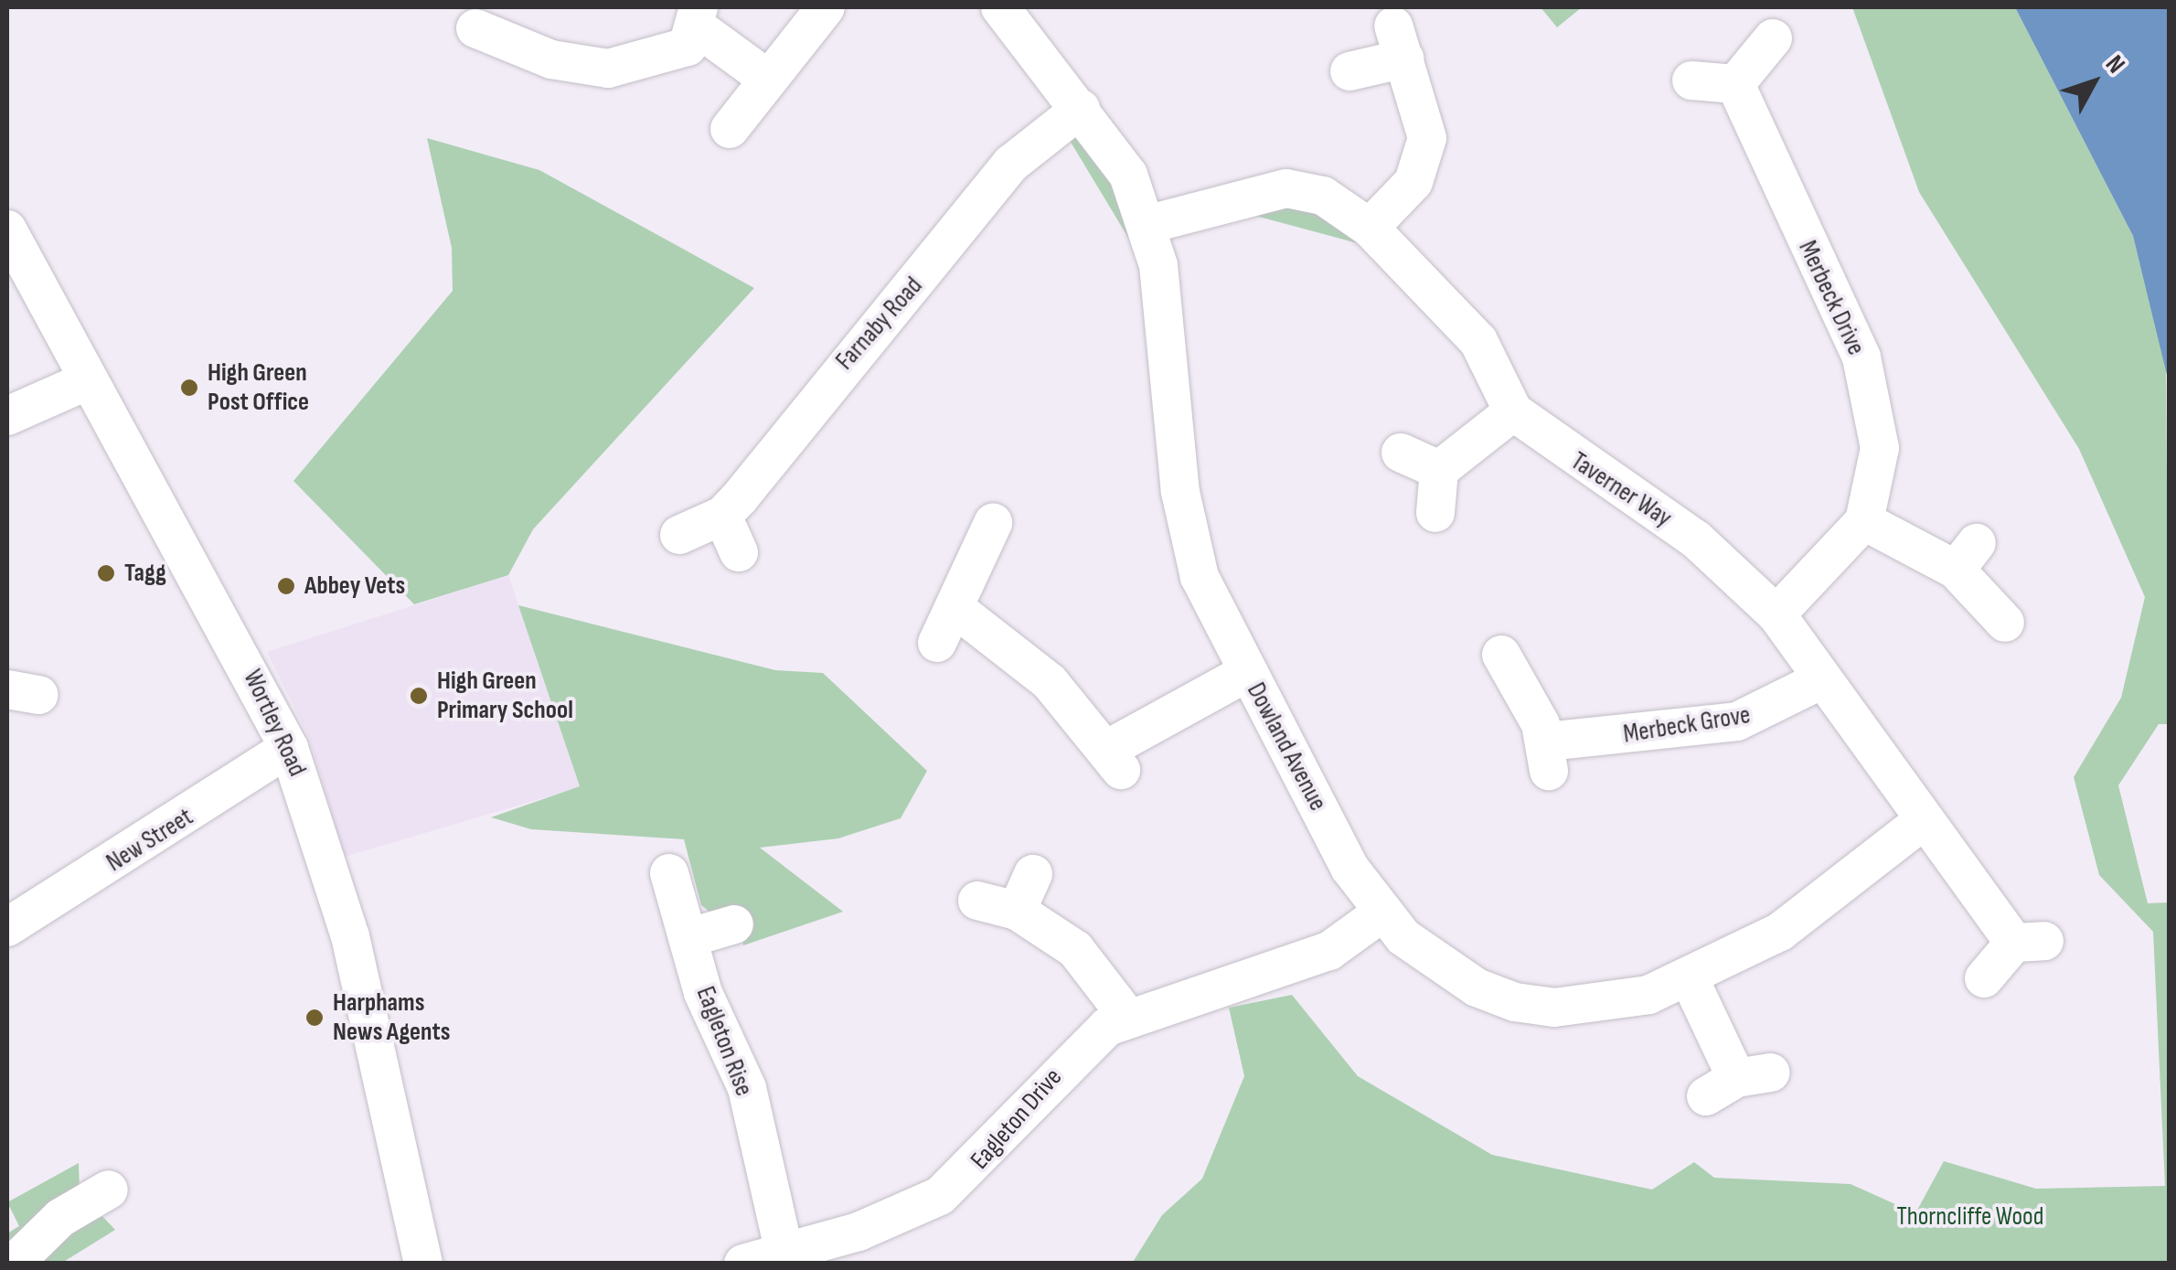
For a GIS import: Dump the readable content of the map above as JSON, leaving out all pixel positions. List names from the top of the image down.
{
  "streets": {
    "street": [
      "Merbeck Drive",
      "Farnaby Road",
      "Taverner Way",
      "Wortley Road",
      "Merbeck Grove",
      "Dowland Avenue",
      "New Street",
      "Eagleton Rise",
      "Eagleton Drive"
    ]
  },
  "crossings": [
    ["Farnaby Road", "Dowland Avenue"],
    ["Taverner Way", "Merbeck Grove"],
    ["Taverner Way", "Dowland Avenue"],
    ["Wortley Road", "New Street"],
    ["Dowland Avenue", "Eagleton Drive"],
    ["Eagleton Rise", "Eagleton Drive"]
  ],
  "parks": ["Thorncliffe Wood"],
  "places": [
    "High Green Post Office",
    "Tagg",
    "Abbey Vets",
    "High Green Primary School",
    "Harphams News Agents"
  ],
  "north": "top right"
}
